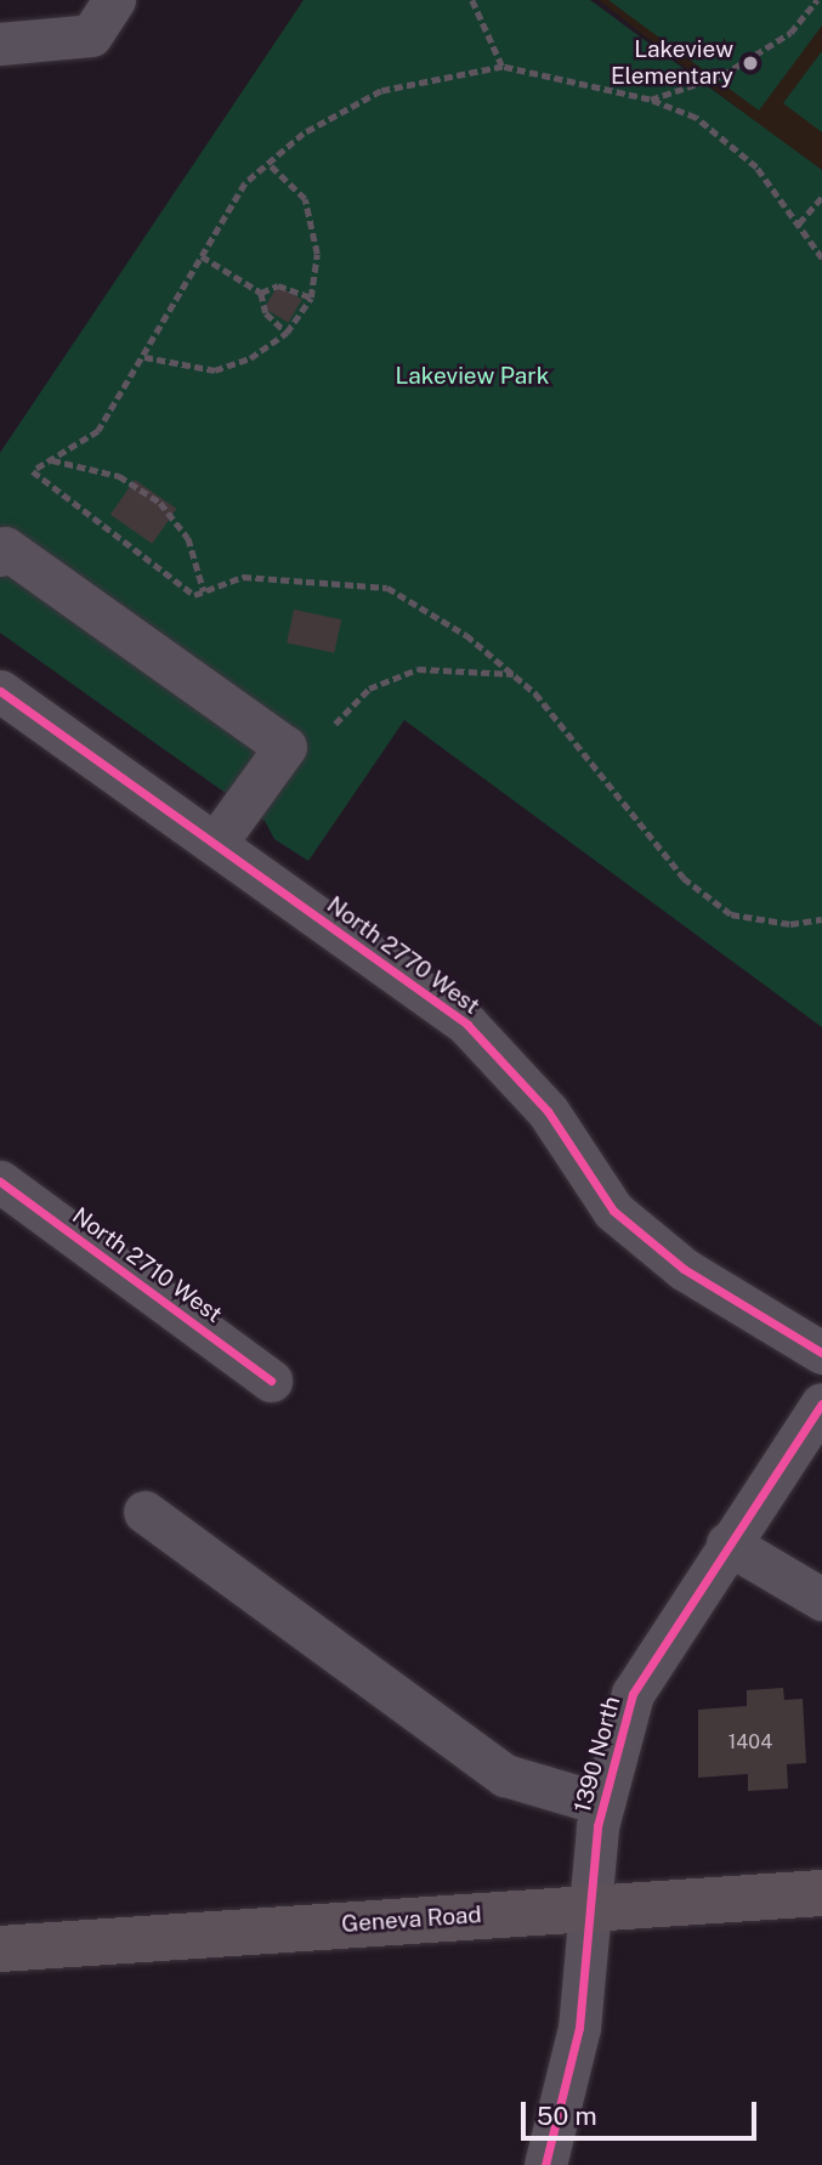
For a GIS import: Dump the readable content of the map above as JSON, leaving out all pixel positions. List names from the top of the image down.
{
  "streets": {
    "main road": ["Geneva Road"],
    "street": ["North 2770 West", "North 2710 West", "1390 North"]
  },
  "crossings": [
    ["1390 North", "Geneva Road"]
  ],
  "parks": ["Lakeview Park"],
  "places": ["Lakeview Elementary"],
  "house_numbers": ["1404"],
  "scale_bar": "50 m"
}
